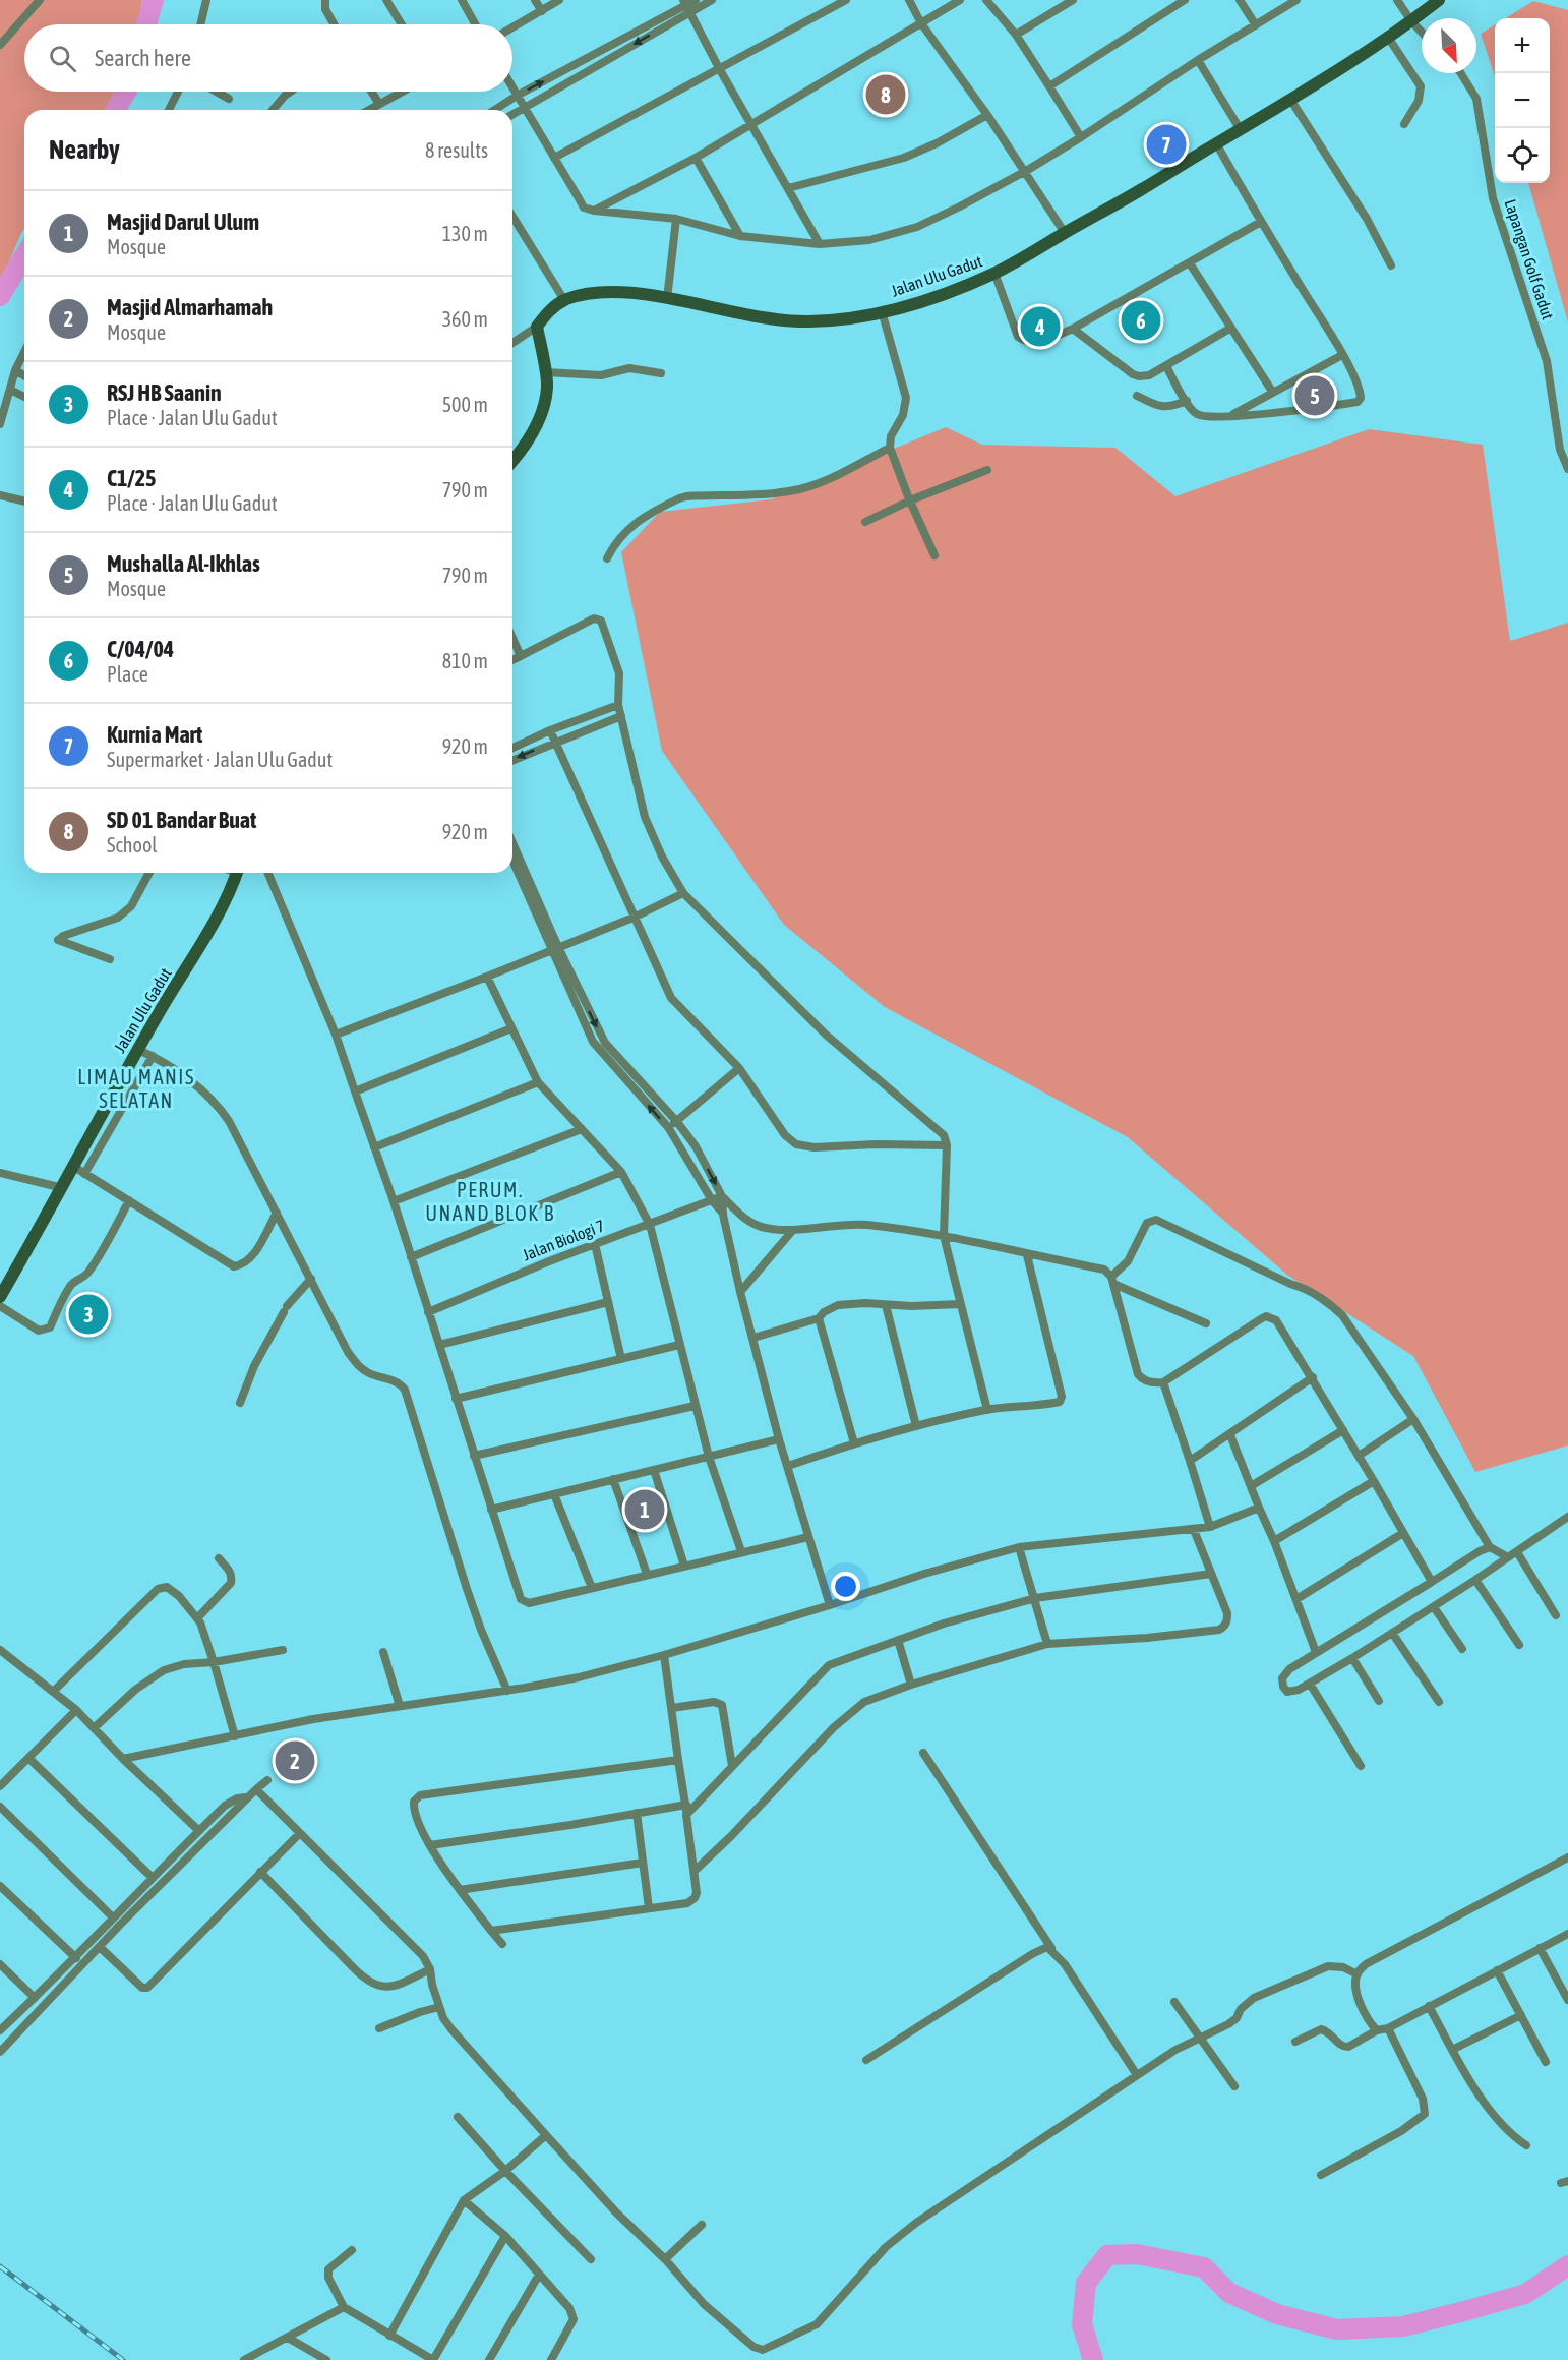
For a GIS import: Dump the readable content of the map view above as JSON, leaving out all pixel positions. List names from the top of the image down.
{
  "streets": {
    "street": ["Lapangan Golf Gadut", "Jalan Ulu Gadut", "Jalan Biologi 7"]
  },
  "districts": ["LIMAU MANIS SELATAN", "PERUM. UNAND BLOK B"],
  "north": "bottom right",
  "page": {
    "map_buttons": ["+", "−"],
    "search": "Search here",
    "pins": [
      "8",
      "7",
      "6",
      "4",
      "5",
      "3",
      "1",
      "2"
    ],
    "heading": ["Nearby", "8 results"],
    "list": [
      {
        "mark": "1",
        "name": "Masjid Darul Ulum",
        "note": "Mosque",
        "value": "130 m"
      },
      {
        "mark": "2",
        "name": "Masjid Almarhamah",
        "note": "Mosque",
        "value": "360 m"
      },
      {
        "mark": "3",
        "name": "RSJ HB Saanin",
        "note": "Place · Jalan Ulu Gadut",
        "value": "500 m"
      },
      {
        "mark": "4",
        "name": "C1/25",
        "note": "Place · Jalan Ulu Gadut",
        "value": "790 m"
      },
      {
        "mark": "5",
        "name": "Mushalla Al-Ikhlas",
        "note": "Mosque",
        "value": "790 m"
      },
      {
        "mark": "6",
        "name": "C/04/04",
        "note": "Place",
        "value": "810 m"
      },
      {
        "mark": "7",
        "name": "Kurnia Mart",
        "note": "Supermarket · Jalan Ulu Gadut",
        "value": "920 m"
      },
      {
        "mark": "8",
        "name": "SD 01 Bandar Buat",
        "note": "School",
        "value": "920 m"
      }
    ]
  }
}
